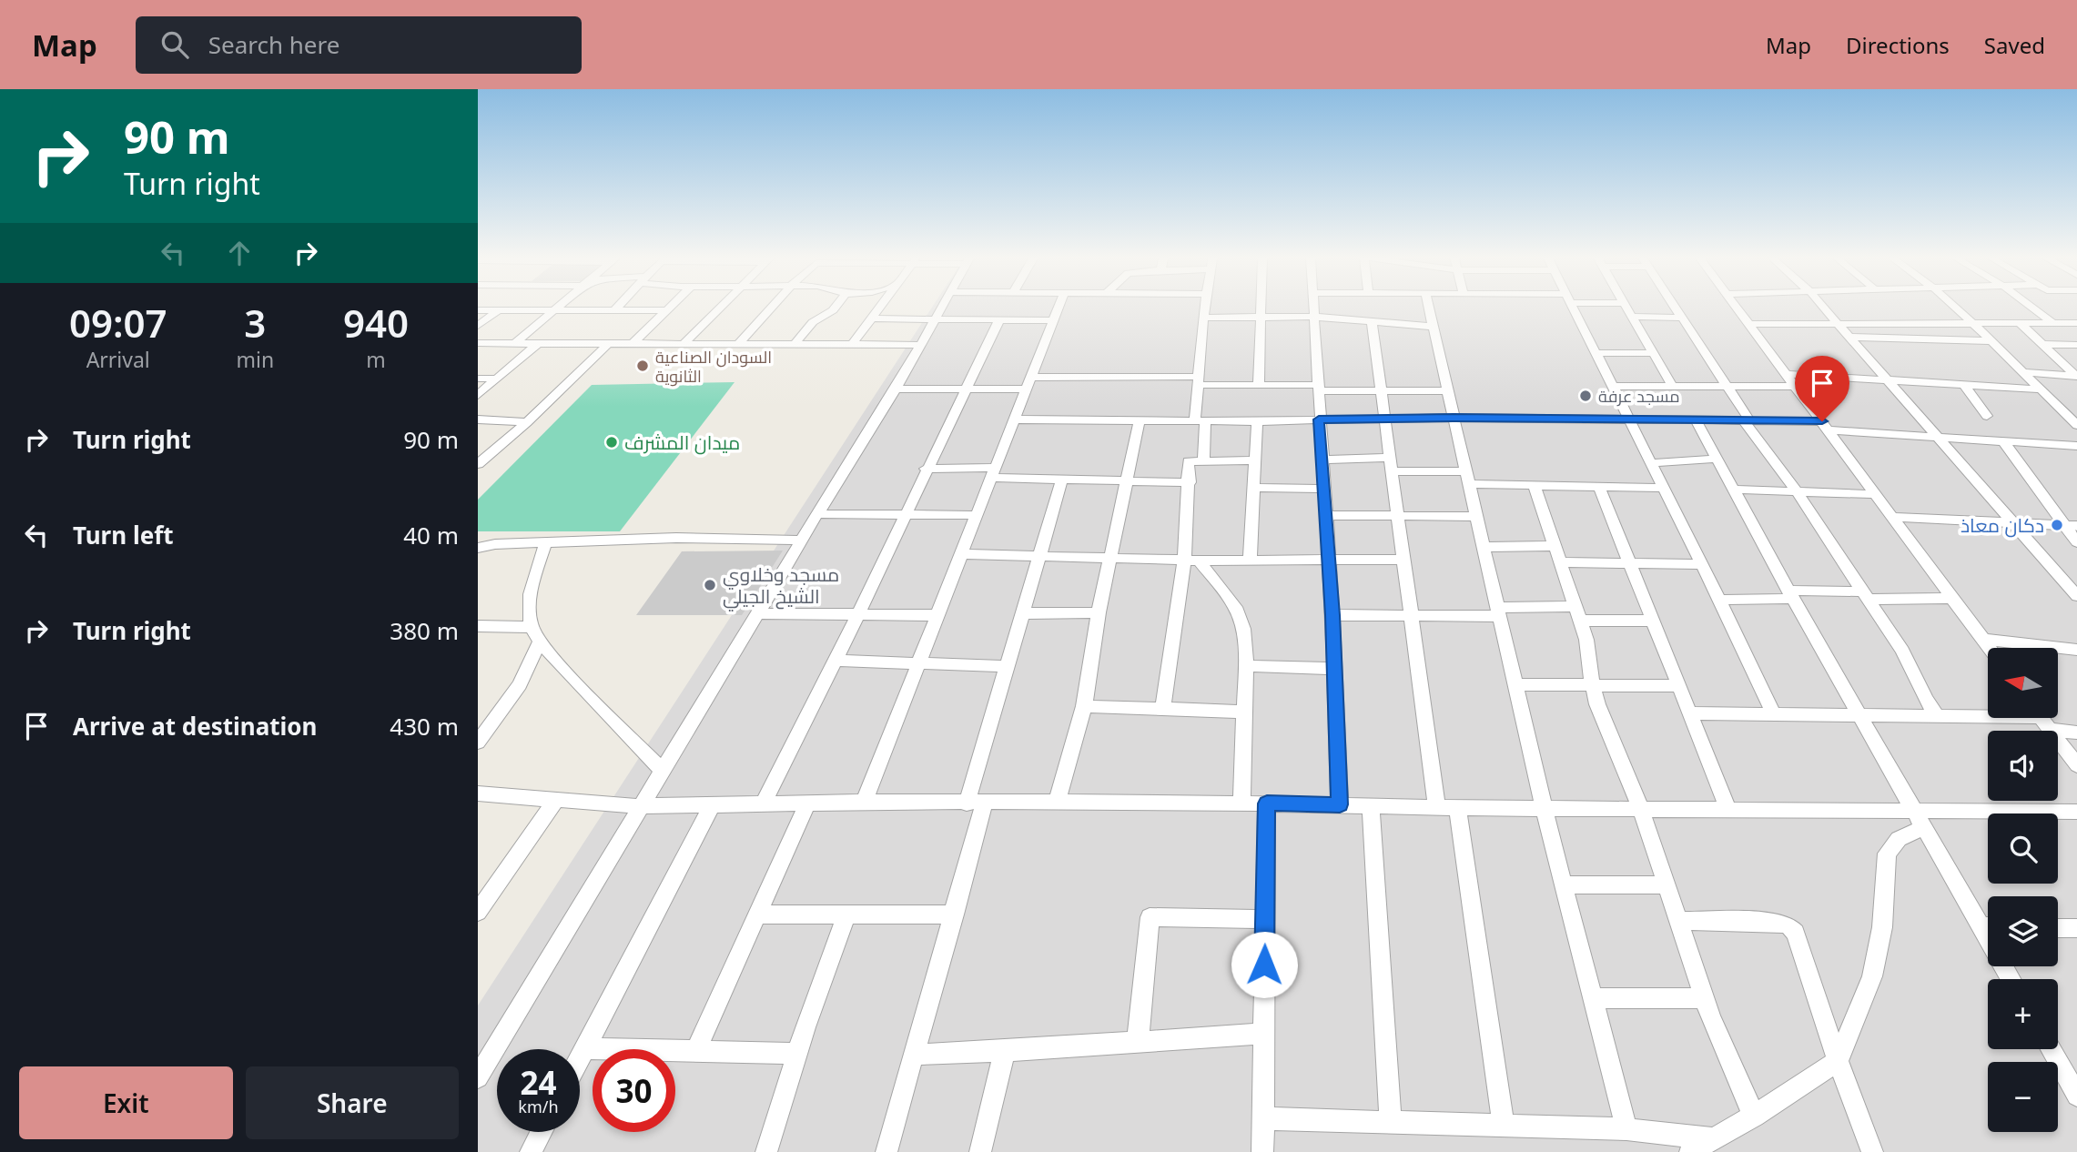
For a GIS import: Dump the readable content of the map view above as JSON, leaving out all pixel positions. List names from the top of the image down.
{
  "places": [
    "السودان الصناعية الثانوية",
    "مسجد عرفة",
    "ميدان المشرف",
    "دكان معاذ",
    "مسجد وخلاوي الشيخ الجيلي"
  ],
  "north": "left",
  "page": {
    "header": "Map",
    "search": "Search here",
    "nav": ["Map", "Directions", "Saved"],
    "turn": ["90 m", "Turn right"],
    "eta": [
      "09:07",
      "Arrival",
      "3",
      "min",
      "940",
      "m"
    ],
    "list": [
      {
        "name": "Turn right",
        "value": "90 m"
      },
      {
        "name": "Turn left",
        "value": "40 m"
      },
      {
        "name": "Turn right",
        "value": "380 m"
      },
      {
        "name": "Arrive at destination",
        "value": "430 m"
      }
    ],
    "map_buttons": ["+", "−"],
    "speed": "24 km/h",
    "limit": "30",
    "buttons": ["Exit", "Share"]
  }
}
